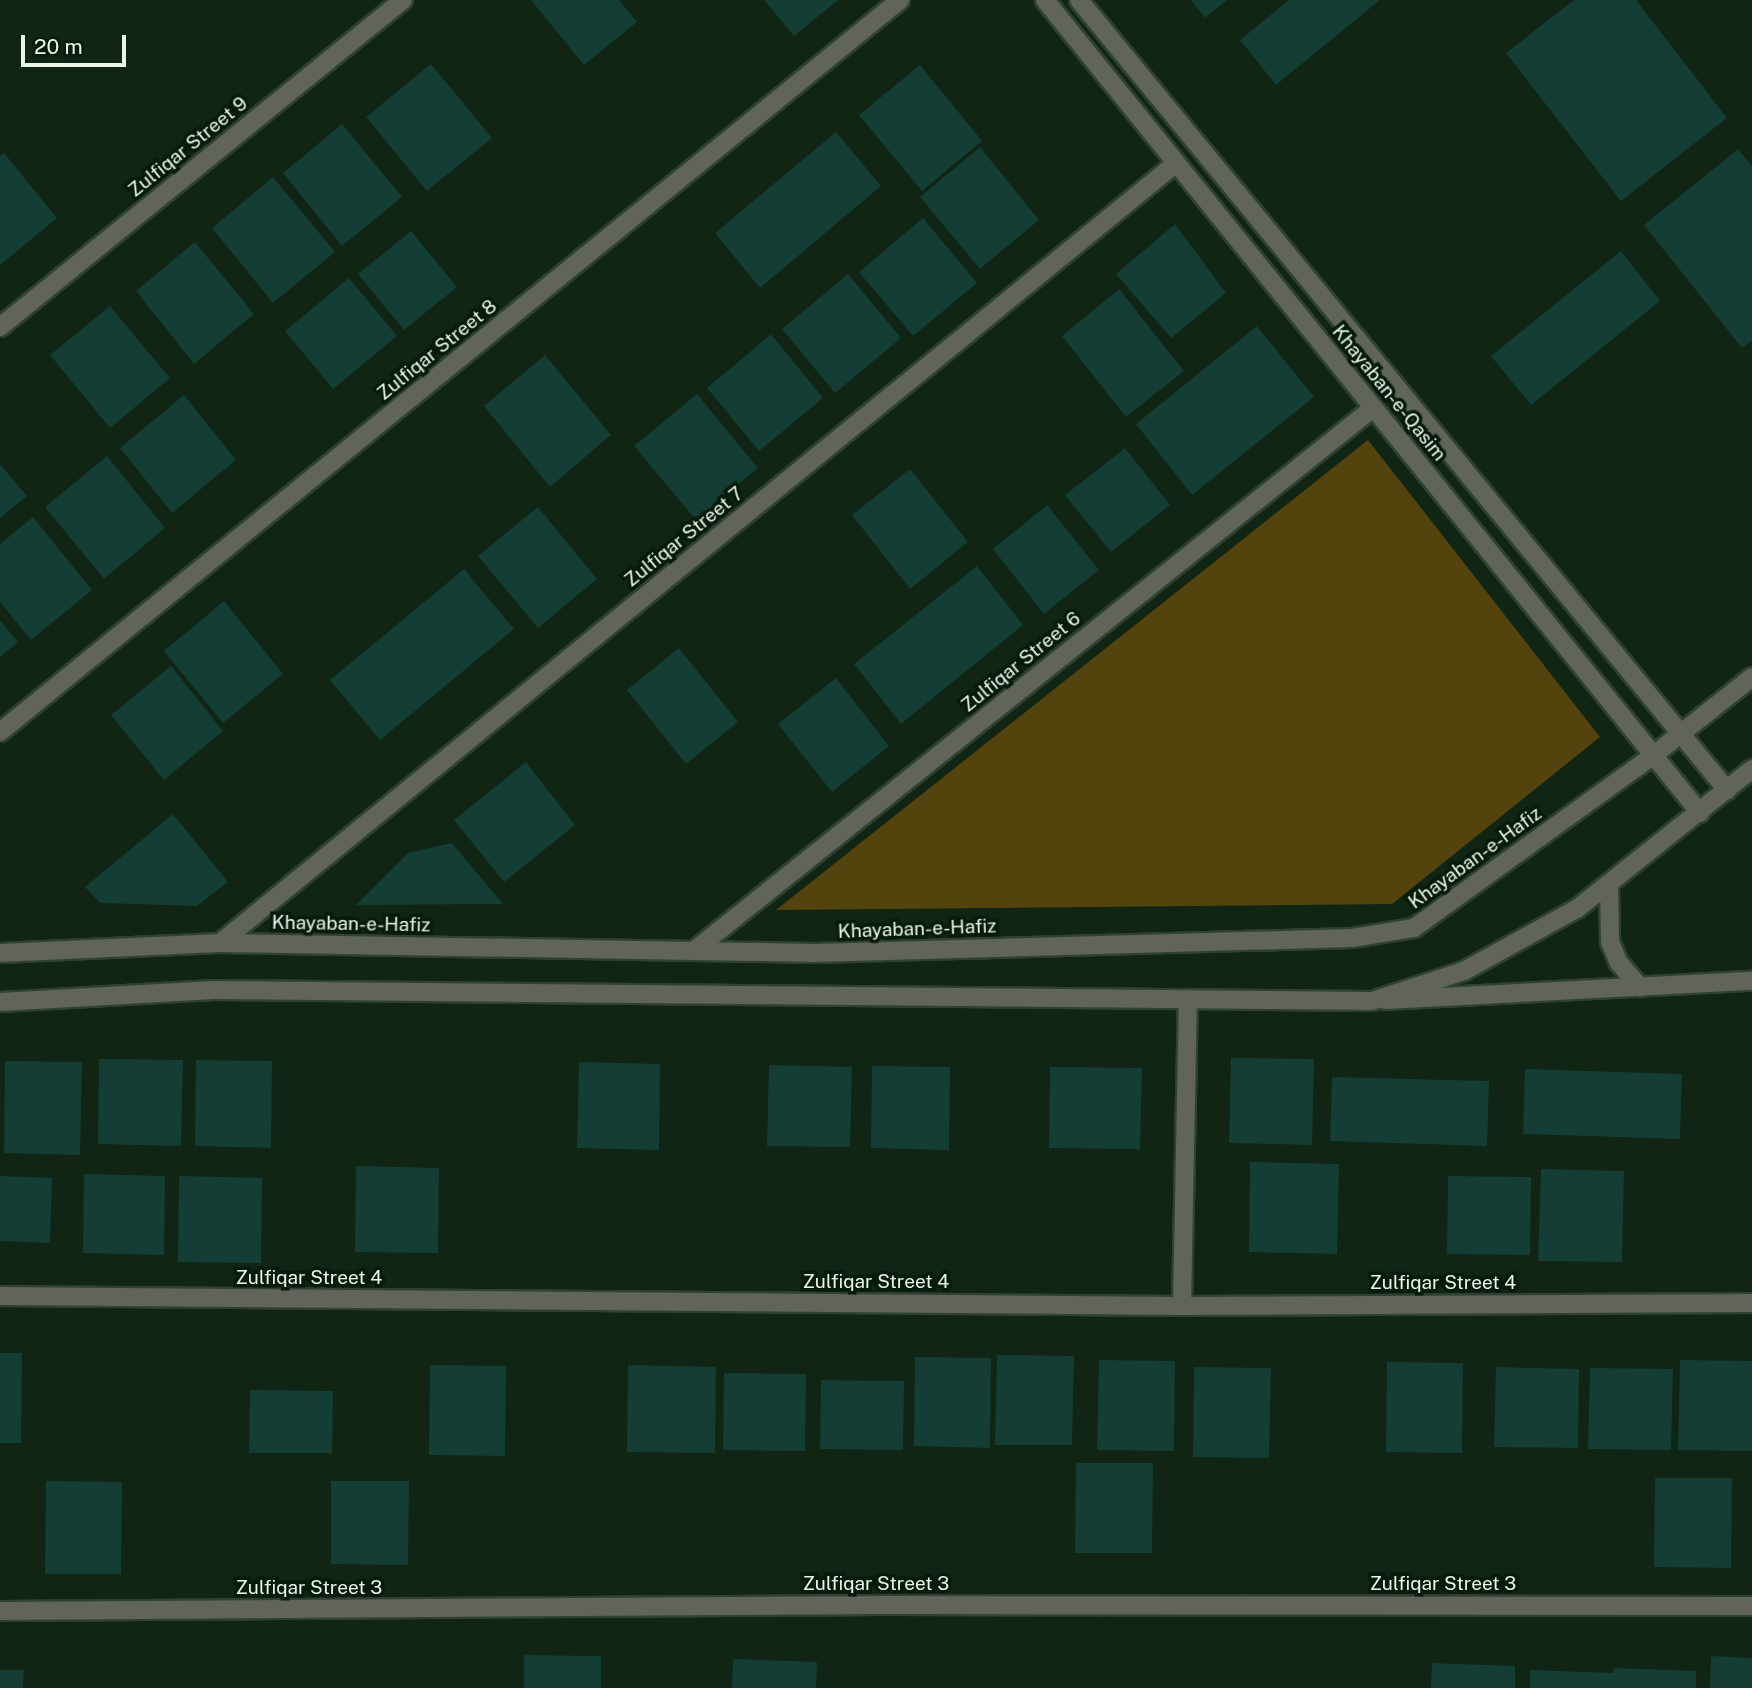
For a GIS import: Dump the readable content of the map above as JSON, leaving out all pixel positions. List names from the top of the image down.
{
  "streets": {
    "street": [
      "Zulfiqar Street 9",
      "Zulfiqar Street 8",
      "Khayaban-e-Qasim",
      "Zulfiqar Street 7",
      "Zulfiqar Street 6",
      "Khayaban-e-Hafiz",
      "Zulfiqar Street 4",
      "Zulfiqar Street 3"
    ]
  },
  "crossings": [
    ["Khayaban-e-Qasim", "Zulfiqar Street 7"],
    ["Khayaban-e-Qasim", "Zulfiqar Street 6"],
    ["Khayaban-e-Qasim", "Khayaban-e-Hafiz"],
    ["Zulfiqar Street 7", "Khayaban-e-Hafiz"],
    ["Zulfiqar Street 6", "Khayaban-e-Hafiz"]
  ],
  "scale_bar": "20 m"
}
